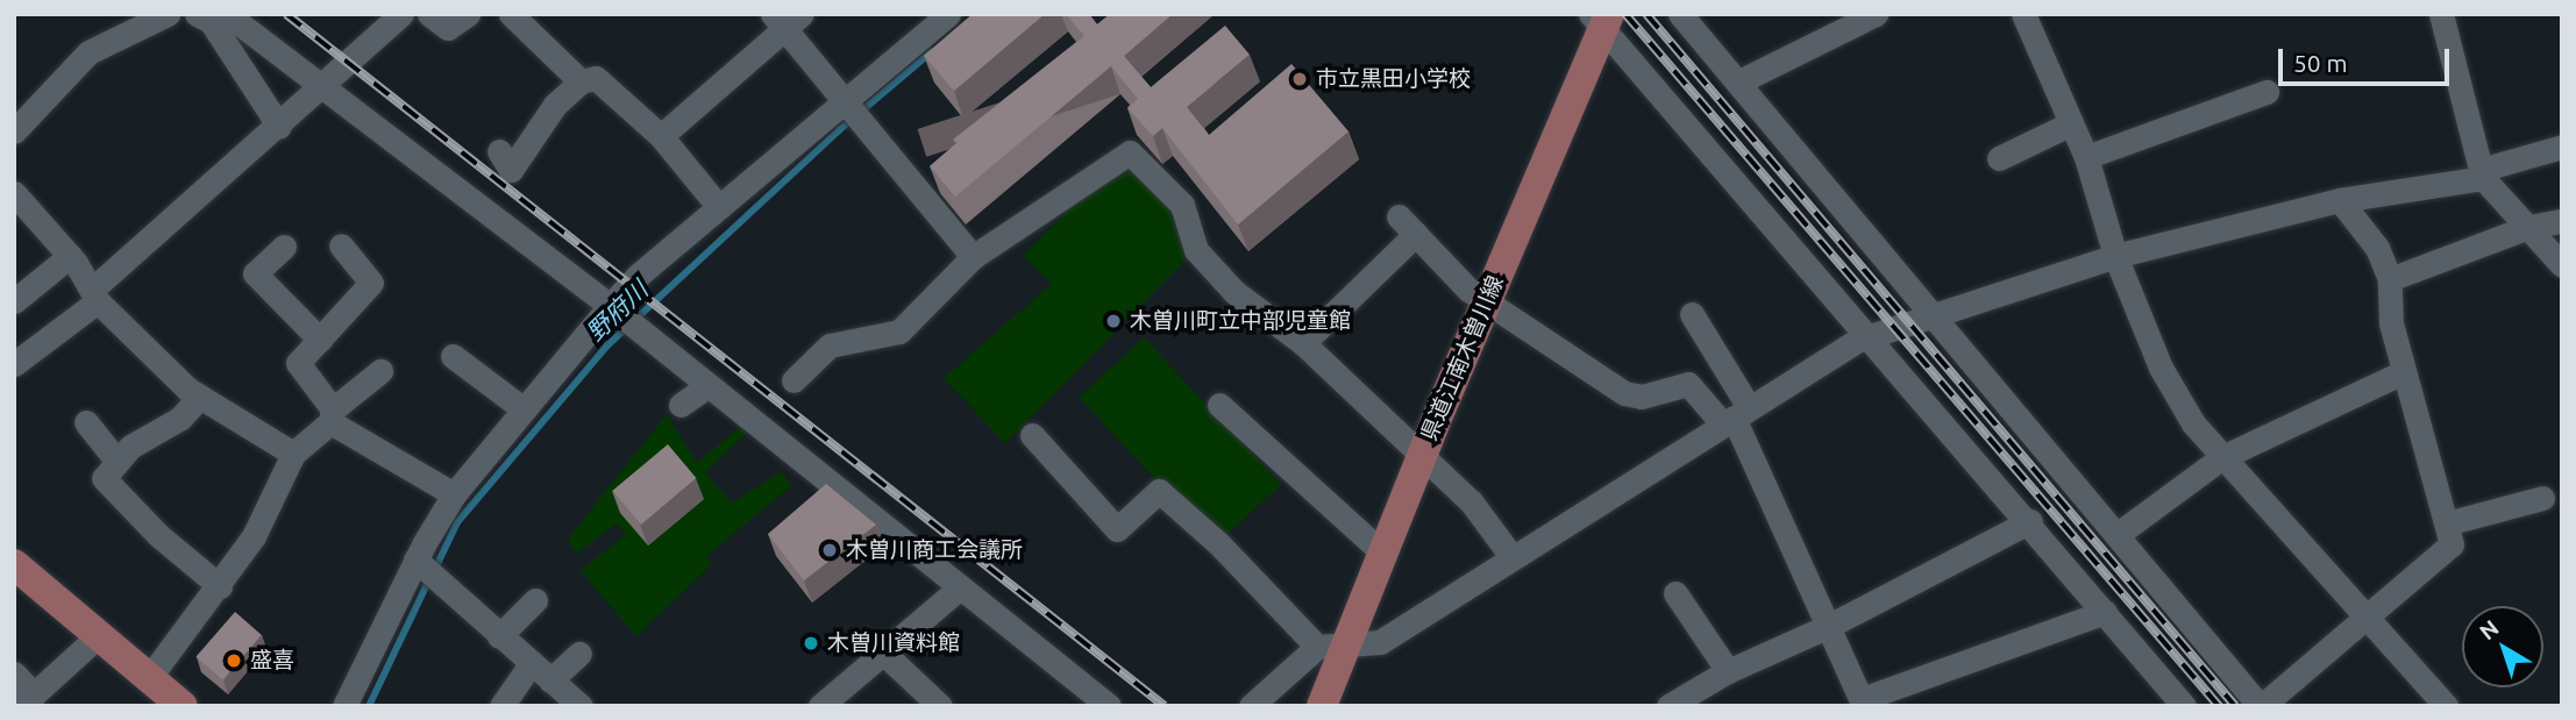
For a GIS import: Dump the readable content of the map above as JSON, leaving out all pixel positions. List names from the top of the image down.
{
  "streets": {
    "main road": ["県道江南木曽川線"]
  },
  "water": ["野府川"],
  "places": [
    "市立黒田小学校",
    "木曽川町立中部児童館",
    "木曽川商工会議所",
    "木曽川資料館",
    "盛喜"
  ],
  "scale_bar": "50 m",
  "north": "top left"
}
